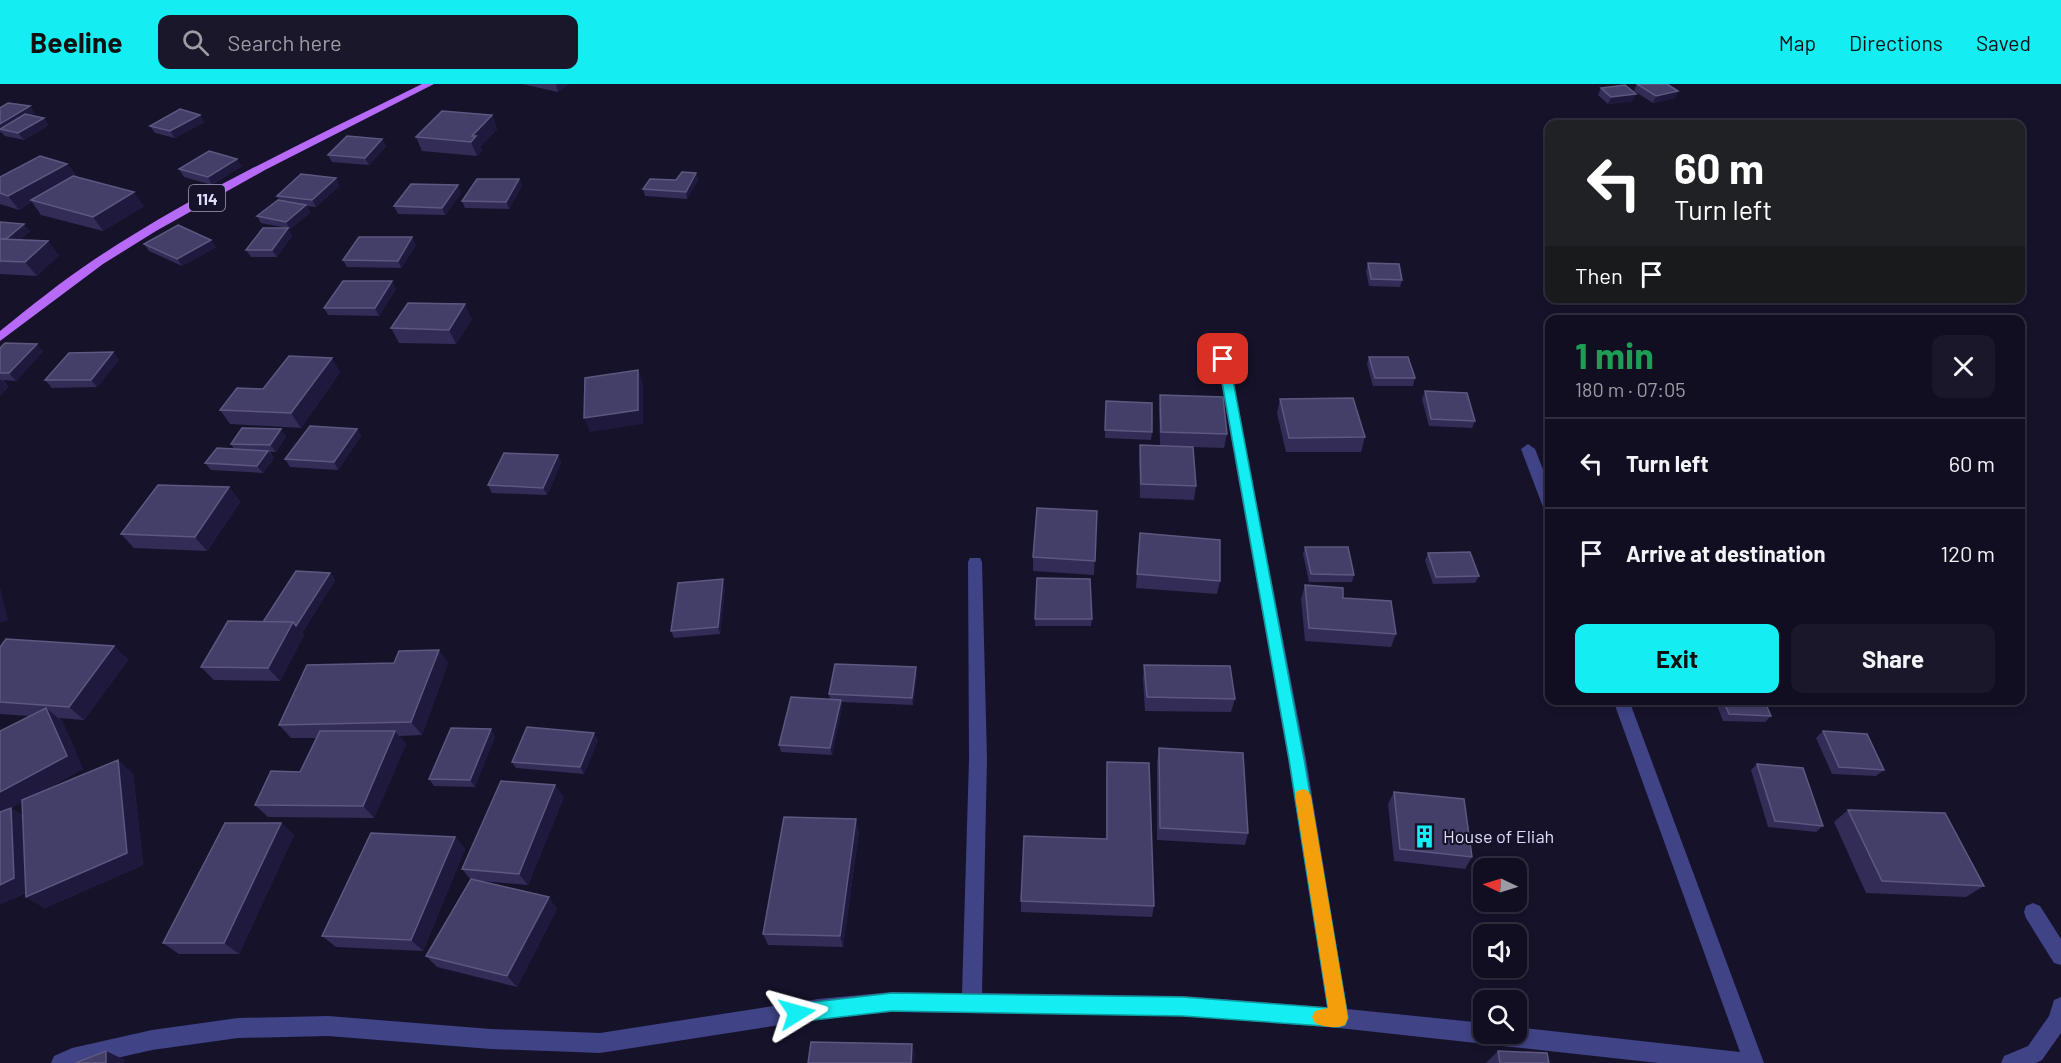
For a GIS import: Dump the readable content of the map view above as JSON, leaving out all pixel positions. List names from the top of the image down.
{
  "streets": {
    "main road": ["114"]
  },
  "places": {
    "building": ["House of Eliah"]
  },
  "north": "left",
  "page": {
    "header": "Beeline",
    "search": "Search here",
    "nav": ["Map", "Directions", "Saved"],
    "turn": ["60 m", "Turn left"],
    "then": "Then",
    "heading": ["1 min", "180 m · 07:05"],
    "list": [
      {
        "name": "Turn left",
        "value": "60 m"
      },
      {
        "name": "Arrive at destination",
        "value": "120 m"
      }
    ],
    "buttons": ["Exit", "Share"]
  }
}
